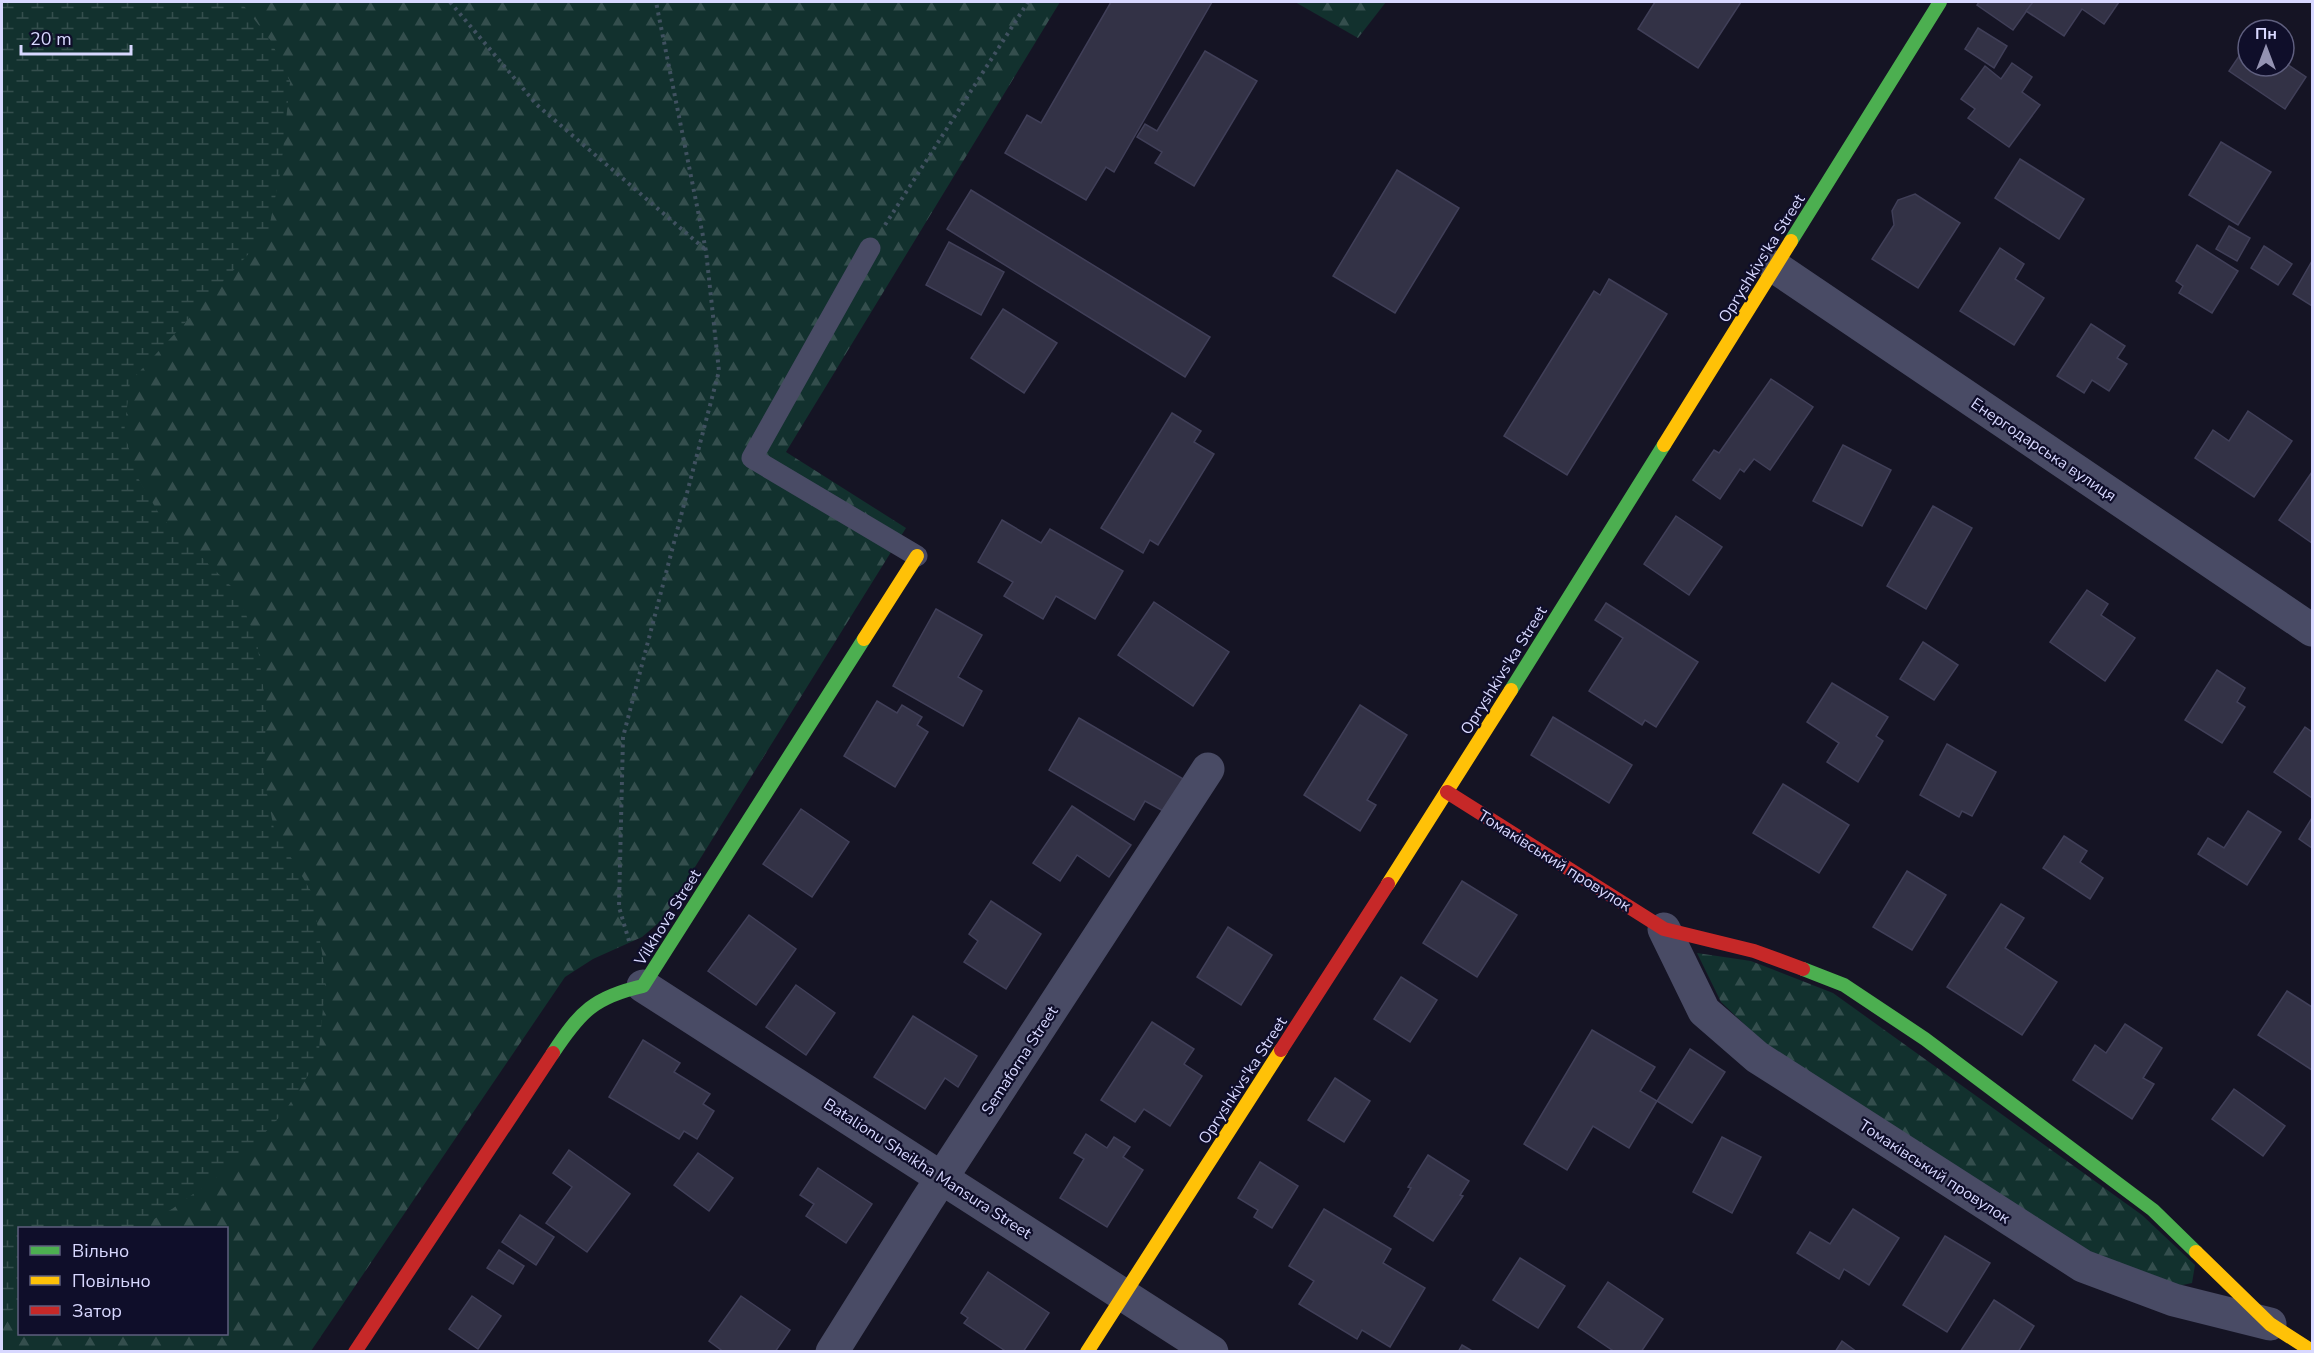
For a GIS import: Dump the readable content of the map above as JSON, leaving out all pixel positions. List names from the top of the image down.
{
  "streets": {
    "street": [
      "Opryshkivsʹka Street",
      "Енергодарська вулиця",
      "Томаківський провулок",
      "Vilkhova Street",
      "Semaforna Street",
      "Batalionu Sheikha Mansura Street"
    ]
  },
  "crossings": [
    ["Opryshkivsʹka Street", "Енергодарська вулиця"],
    ["Opryshkivsʹka Street", "Томаківський провулок"],
    ["Opryshkivsʹka Street", "Batalionu Sheikha Mansura Street"],
    ["Vilkhova Street", "Batalionu Sheikha Mansura Street"],
    ["Semaforna Street", "Batalionu Sheikha Mansura Street"]
  ],
  "legend": ["Вільно", "Повільно", "Затор"],
  "scale_bar": "20 m",
  "north": "top"
}
